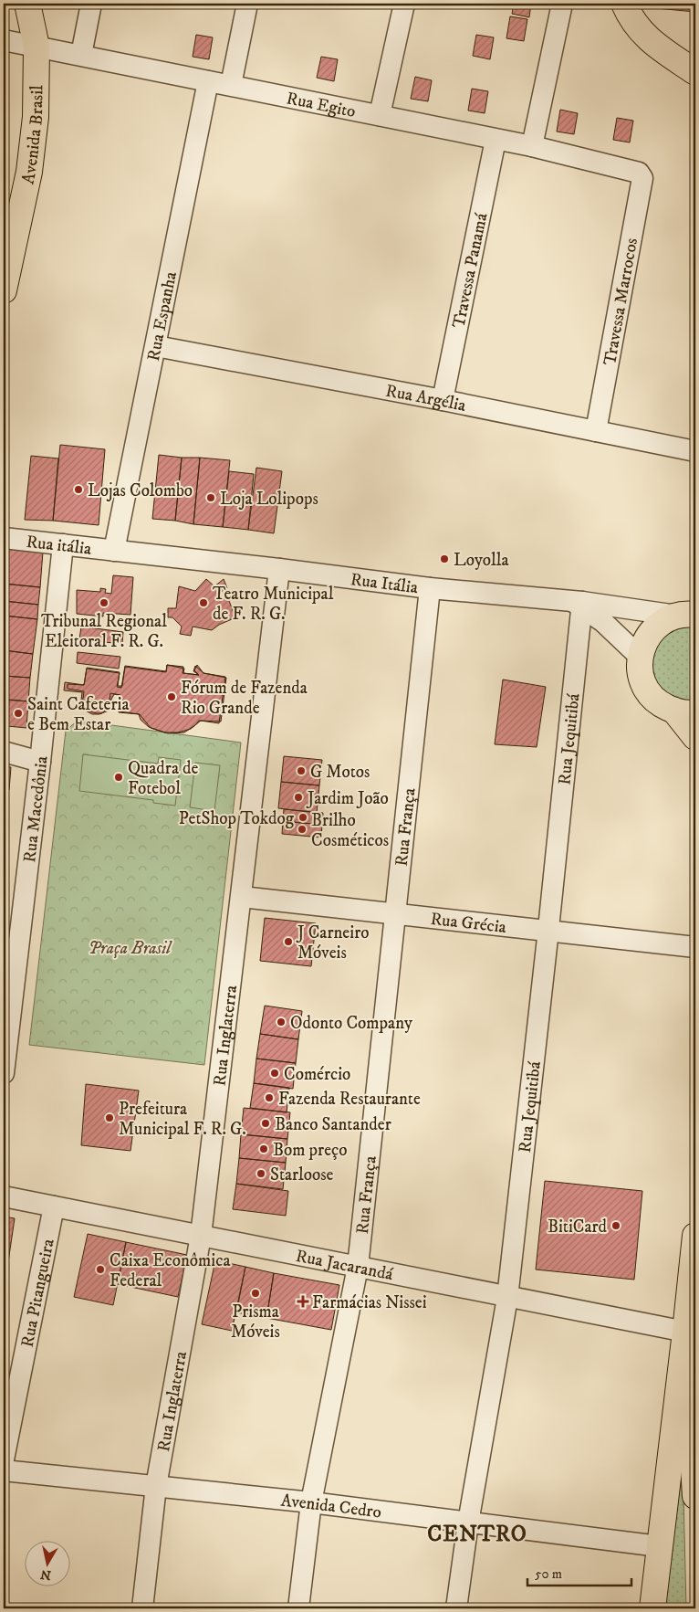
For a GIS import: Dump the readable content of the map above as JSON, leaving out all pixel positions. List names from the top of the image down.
{
  "streets": {
    "main road": ["Avenida Brasil"],
    "street": [
      "Rua Egito",
      "Travessa Panamá",
      "Travessa Marrocos",
      "Rua Espanha",
      "Rua Argélia",
      "Rua itália",
      "Rua Itália",
      "Rua Jequitibá",
      "Rua Macedônia",
      "Rua França",
      "Rua Grécia",
      "Rua Inglaterra",
      "Rua Jacarandá",
      "Rua Pitangueira",
      "Avenida Cedro"
    ]
  },
  "crossings": [
    ["Rua Egito", "Avenida Brasil"],
    ["Rua Egito", "Travessa Panamá"],
    ["Rua Egito", "Travessa Marrocos"],
    ["Rua Egito", "Rua Espanha"],
    ["Travessa Panamá", "Rua Argélia"],
    ["Travessa Marrocos", "Rua Argélia"],
    ["Rua Espanha", "Rua Argélia"],
    ["Rua Espanha", "Rua itália"],
    ["Rua Espanha", "Rua Itália"],
    ["Rua itália", "Rua Itália"],
    ["Rua itália", "Rua Macedônia"],
    ["Rua Itália", "Rua Jequitibá"],
    ["Rua Itália", "Rua França"],
    ["Rua Itália", "Rua Inglaterra"],
    ["Rua Jequitibá", "Rua Grécia"],
    ["Rua Jequitibá", "Rua Jacarandá"],
    ["Rua Jequitibá", "Avenida Cedro"],
    ["Rua França", "Rua Grécia"],
    ["Rua França", "Rua Jacarandá"],
    ["Rua França", "Avenida Cedro"],
    ["Rua Grécia", "Rua Inglaterra"],
    ["Rua Inglaterra", "Rua Jacarandá"],
    ["Rua Inglaterra", "Avenida Cedro"],
    ["Rua Jacarandá", "Rua Pitangueira"]
  ],
  "districts": ["CENTRO"],
  "parks": ["Praça Brasil"],
  "places": {
    "other": [
      "Lojas Colombo",
      "Loja Lolipops",
      "Loyolla",
      "Tribunal Regional Eleitoral F. R. G.",
      "Teatro Municipal de F. R. G.",
      "Fórum de Fazenda Rio Grande",
      "Saint Cafeteria e Bem Estar",
      "G Motos",
      "Quadra de Fotebol",
      "Jardim João",
      "PetShop Tokdog",
      "Brilho Cosméticos",
      "J Carneiro Móveis",
      "Odonto Company",
      "Comércio",
      "Fazenda Restaurante",
      "Prefeitura Municipal F. R. G.",
      "Banco Santander",
      "Bom preço",
      "Starloose",
      "BitiCard",
      "Caixa Econômica Federal",
      "Prisma Móveis"
    ],
    "health": ["Farmácias Nissei"]
  },
  "scale_bar": "50 m",
  "north": "bottom"
}
